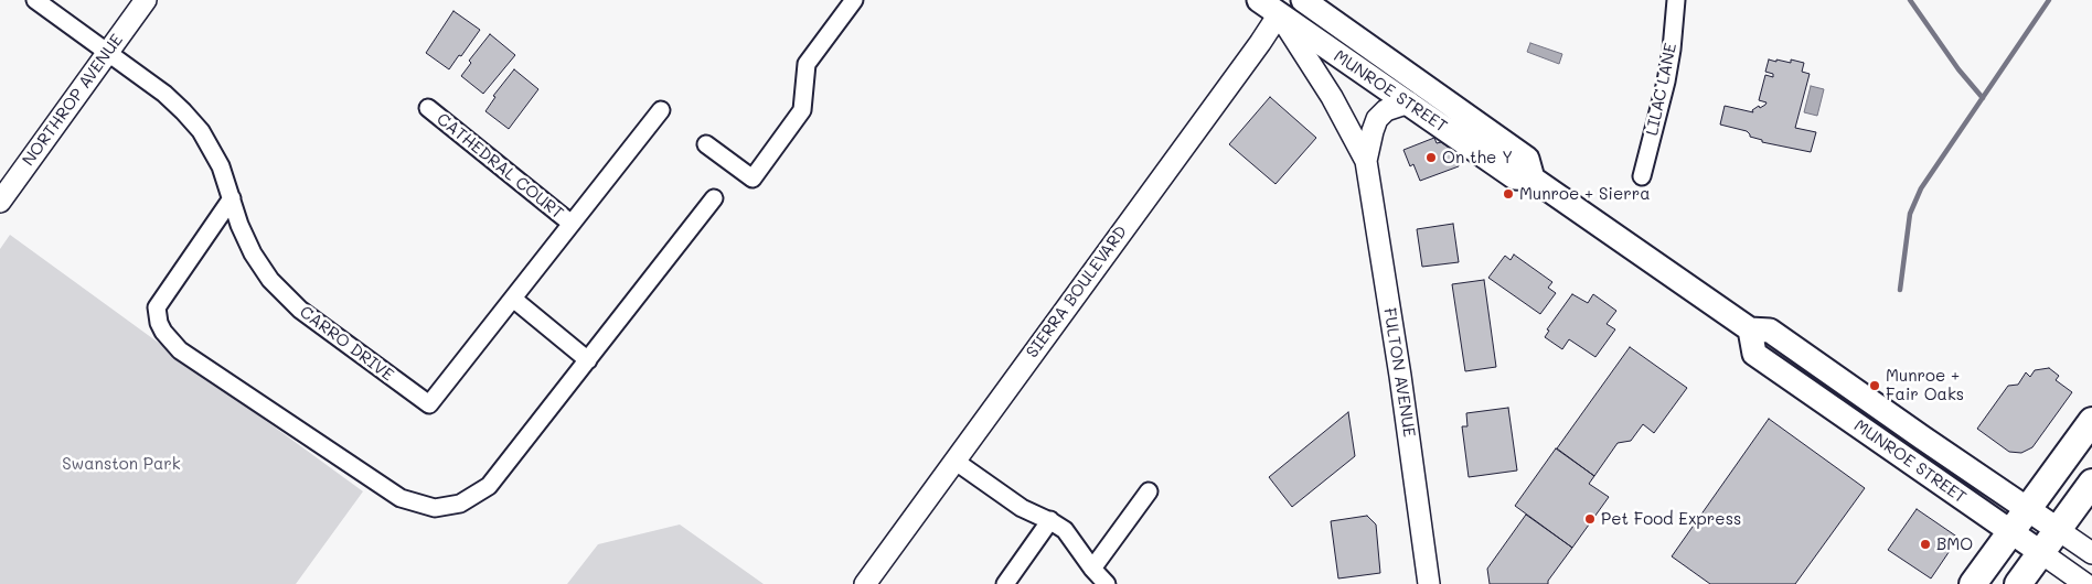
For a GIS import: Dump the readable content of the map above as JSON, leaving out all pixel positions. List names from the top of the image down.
{
  "streets": {
    "main road": ["MUNROE STREET", "FULTON AVENUE"],
    "street": [
      "LILAC LANE",
      "NORTHROP AVENUE",
      "CATHEDRAL COURT",
      "SIERRA BOULEVARD",
      "CARRO DRIVE"
    ]
  },
  "crossings": [
    ["MUNROE STREET", "SIERRA BOULEVARD"],
    ["MUNROE STREET", "FULTON AVENUE"],
    ["NORTHROP AVENUE", "CARRO DRIVE"],
    ["CATHEDRAL COURT", "CARRO DRIVE"],
    ["SIERRA BOULEVARD", "FULTON AVENUE"]
  ],
  "parks": ["Swanston Park"],
  "places": [
    "On the Y",
    "Munroe + Sierra",
    "Munroe + Fair Oaks",
    "Pet Food Express",
    "BMO"
  ]
}
